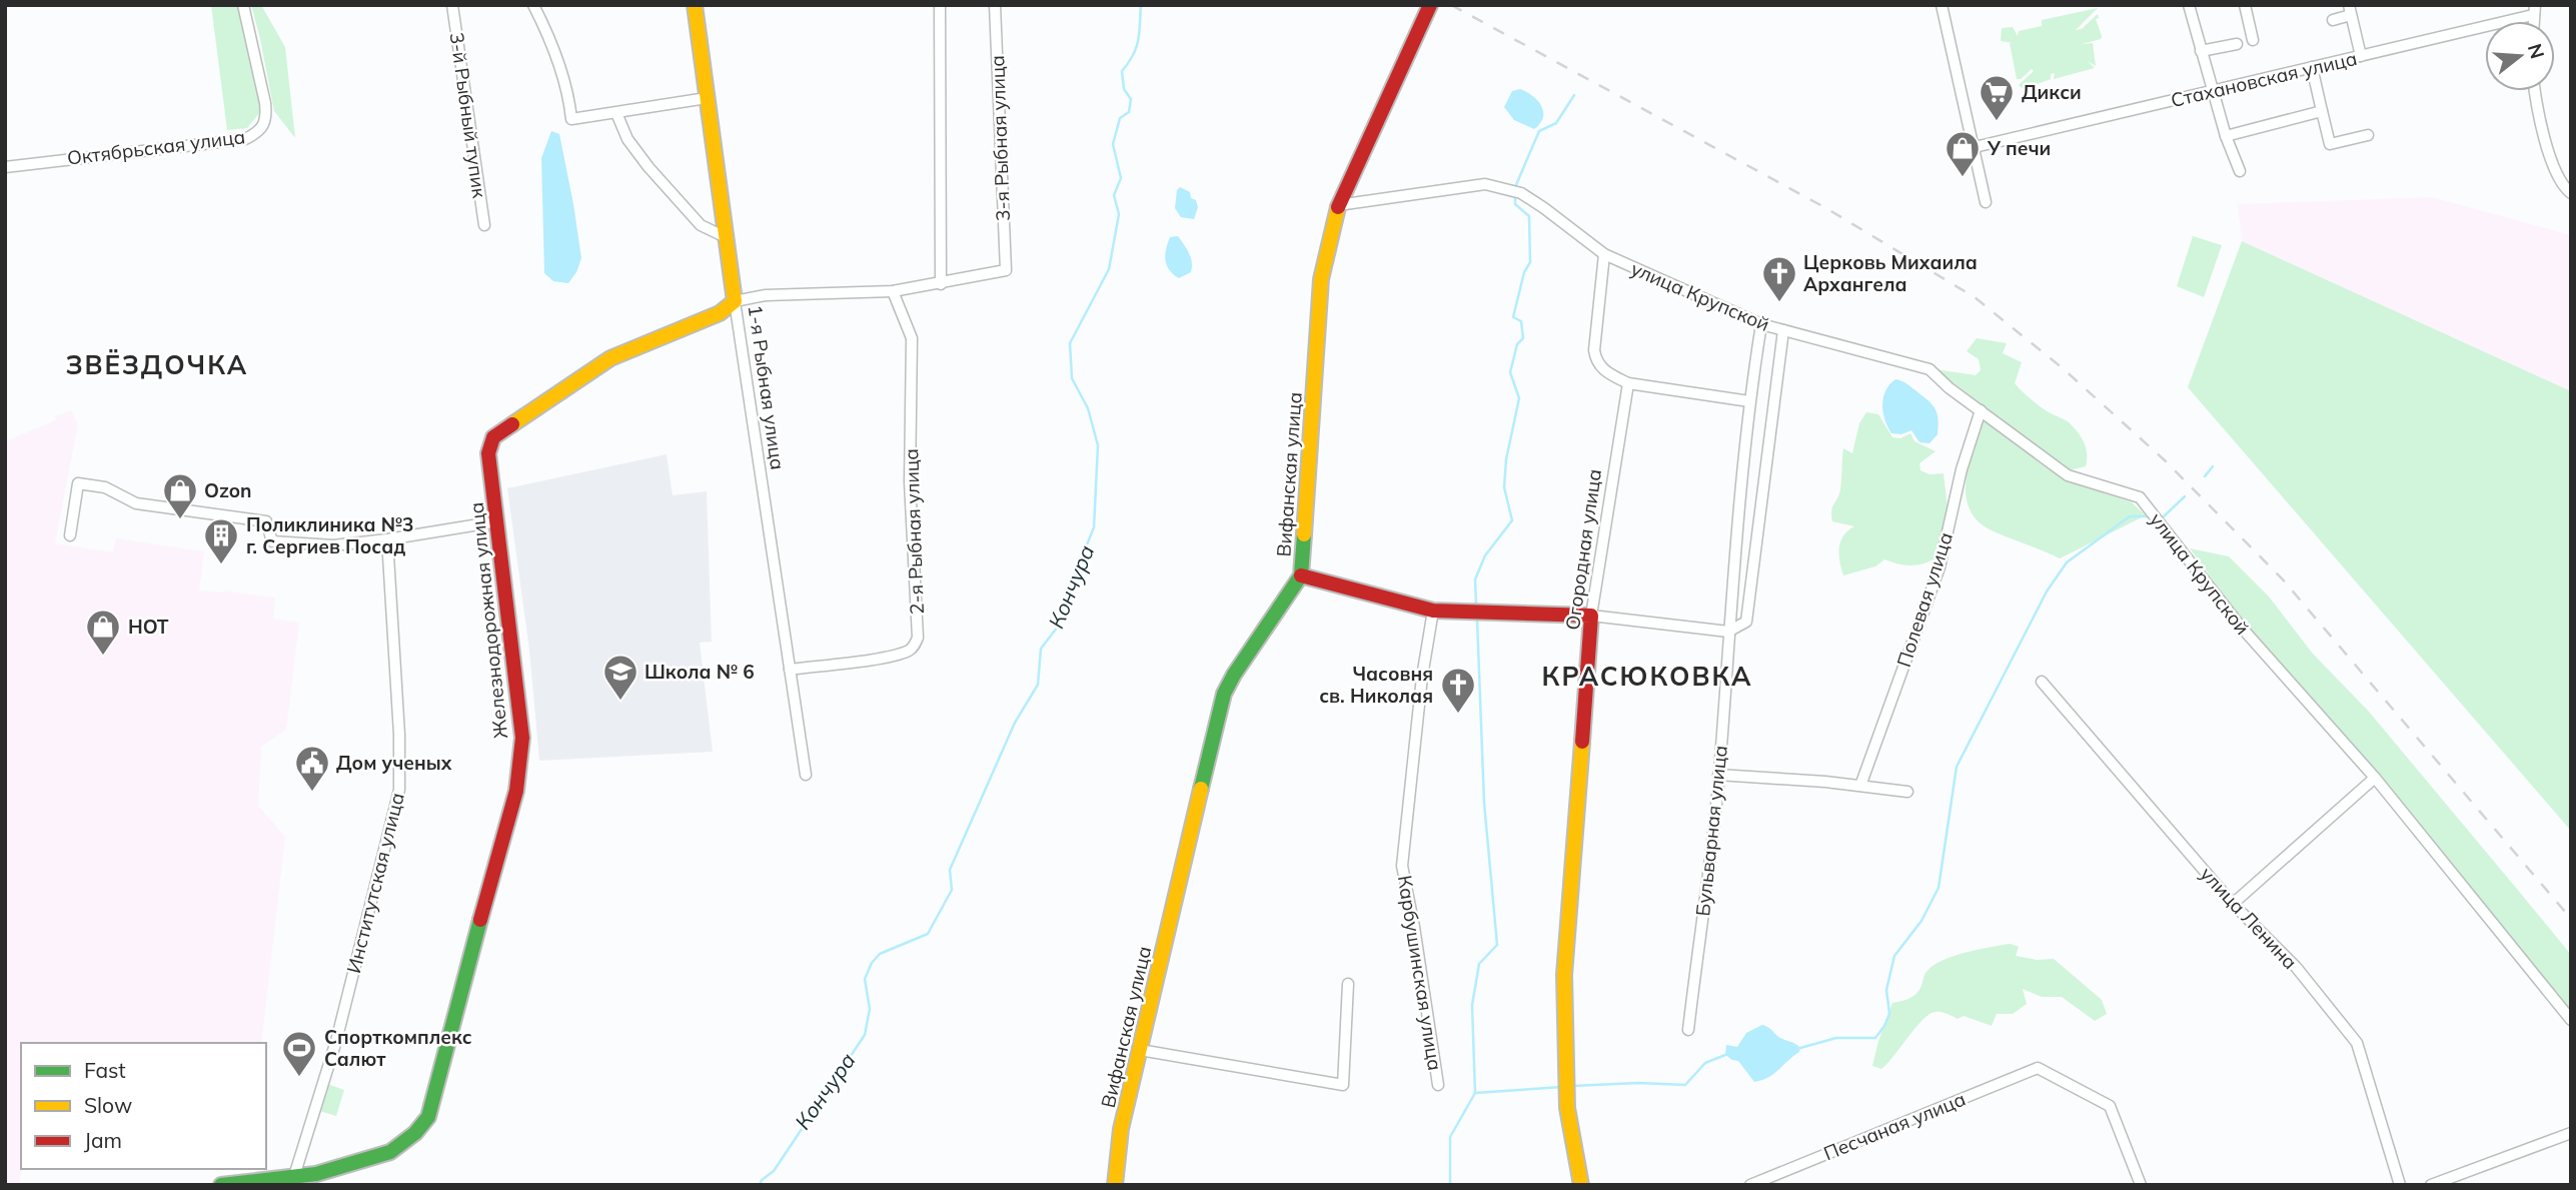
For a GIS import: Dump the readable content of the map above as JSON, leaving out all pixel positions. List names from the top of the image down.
{
  "streets": {
    "street": [
      "Стахановская улица",
      "3-й Рыбный тупик",
      "3-я Рыбная улица",
      "Октябрьская улица",
      "улица Крупской",
      "1-я Рыбная улица",
      "Вифанская улица",
      "2-я Рыбная улица",
      "Огородная улица",
      "Полевая улица",
      "Железнодорожная улица",
      "Бульварная улица",
      "Институтская улица",
      "улица Ленина",
      "Карбушинская улица",
      "Песчаная улица"
    ]
  },
  "crossings": [
    ["3-я Рыбная улица", "Железнодорожная улица"],
    ["улица Крупской", "Вифанская улица"],
    ["улица Крупской", "Полевая улица"],
    ["улица Крупской", "Бульварная улица"],
    ["1-я Рыбная улица", "2-я Рыбная улица"],
    ["1-я Рыбная улица", "Железнодорожная улица"],
    ["2-я Рыбная улица", "Железнодорожная улица"],
    ["Железнодорожная улица", "Институтская улица"]
  ],
  "districts": ["ЗВЁЗДОЧКА", "КРАСЮКОВКА"],
  "water": ["Кончура"],
  "places": {
    "supermarket": ["Дикси"],
    "shop": ["У печи", "Ozon", "НОТ"],
    "church": ["Церковь Михаила Архангела", "Часовня св. Николая"],
    "building": ["Поликлиника №3 г. Сергиев Посад"],
    "school or university": ["Школа № 6"],
    "public building": ["Дом ученых"],
    "sports": ["Спорткомплекс Салют"]
  },
  "legend": ["Fast", "Slow", "Jam"],
  "north": "right"
}
